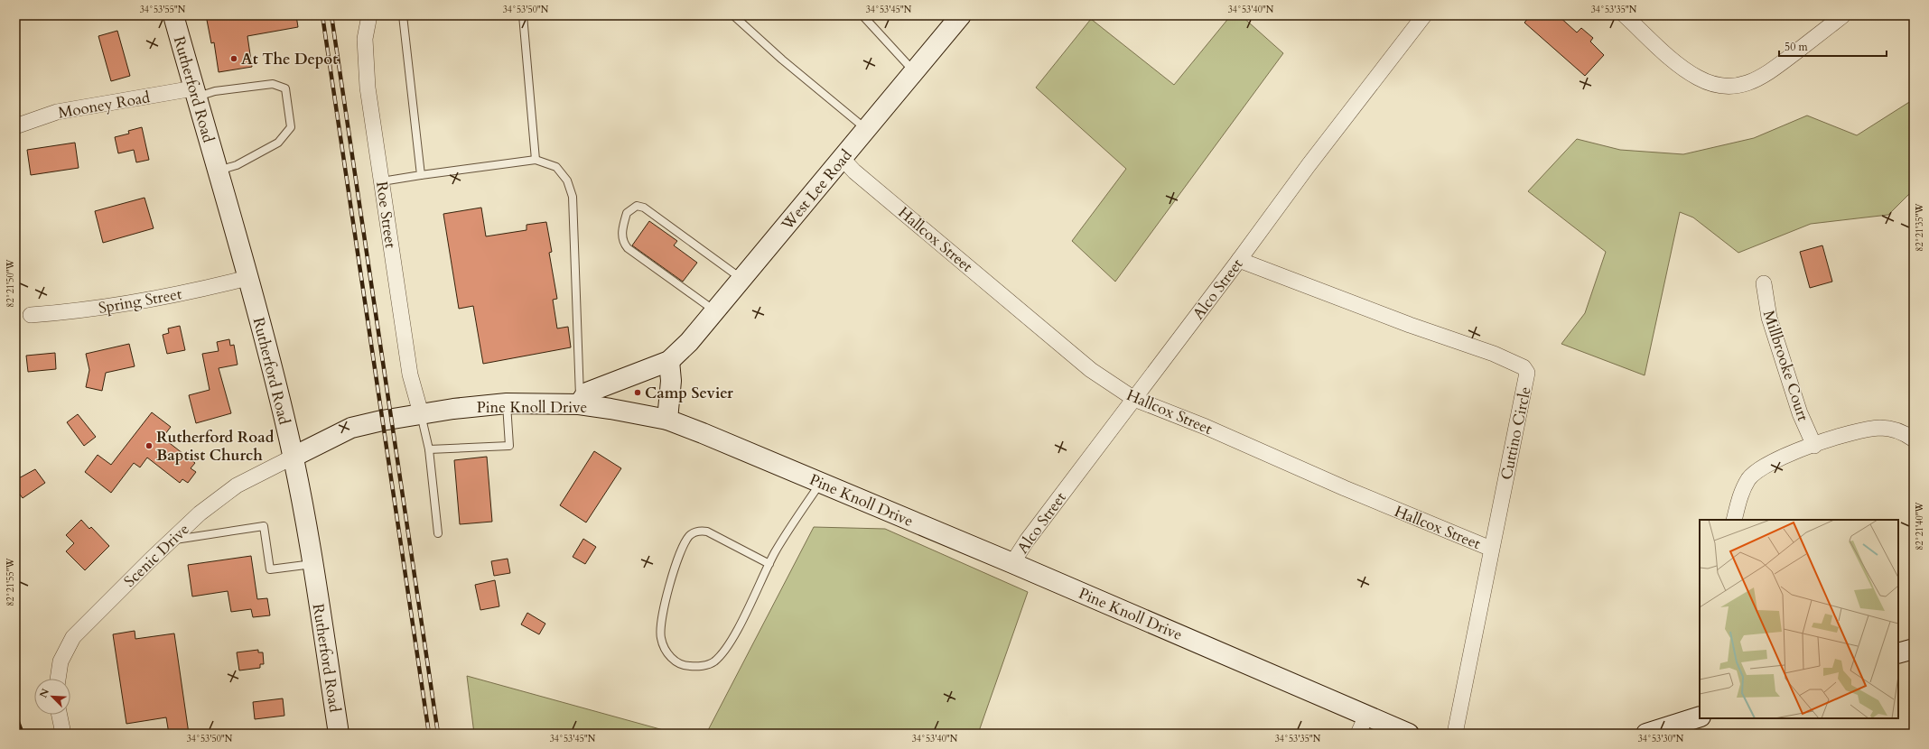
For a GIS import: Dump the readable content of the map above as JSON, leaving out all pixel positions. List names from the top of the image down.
{
  "streets": {
    "street": [
      "Rutherford Road",
      "Mooney Road",
      "West Lee Road",
      "Roe Street",
      "Hallcox Street",
      "Alco Street",
      "Spring Street",
      "Millbrooke Court",
      "Pine Knoll Drive",
      "Cuttino Circle",
      "Scenic Drive"
    ]
  },
  "crossings": [
    ["Rutherford Road", "Mooney Road"],
    ["Rutherford Road", "Spring Street"],
    ["Rutherford Road", "Pine Knoll Drive"],
    ["Rutherford Road", "Scenic Drive"],
    ["West Lee Road", "Hallcox Street"],
    ["West Lee Road", "Pine Knoll Drive"],
    ["Roe Street", "Pine Knoll Drive"],
    ["Hallcox Street", "Alco Street"],
    ["Hallcox Street", "Cuttino Circle"],
    ["Alco Street", "Pine Knoll Drive"],
    ["Alco Street", "Cuttino Circle"],
    ["Pine Knoll Drive", "Scenic Drive"]
  ],
  "places": ["At The Depot", "Camp Sevier", "Rutherford Road Baptist Church"],
  "scale_bar": "50 m",
  "north": "top left",
  "coordinates": [
    "34°53'55\"N",
    "34°53'50\"N",
    "34°53'45\"N",
    "34°53'40\"N",
    "34°53'35\"N",
    "82°21'35\"W",
    "82°21'50\"W",
    "82°21'40\"W",
    "82°21'55\"W",
    "34°53'30\"N"
  ]
}
